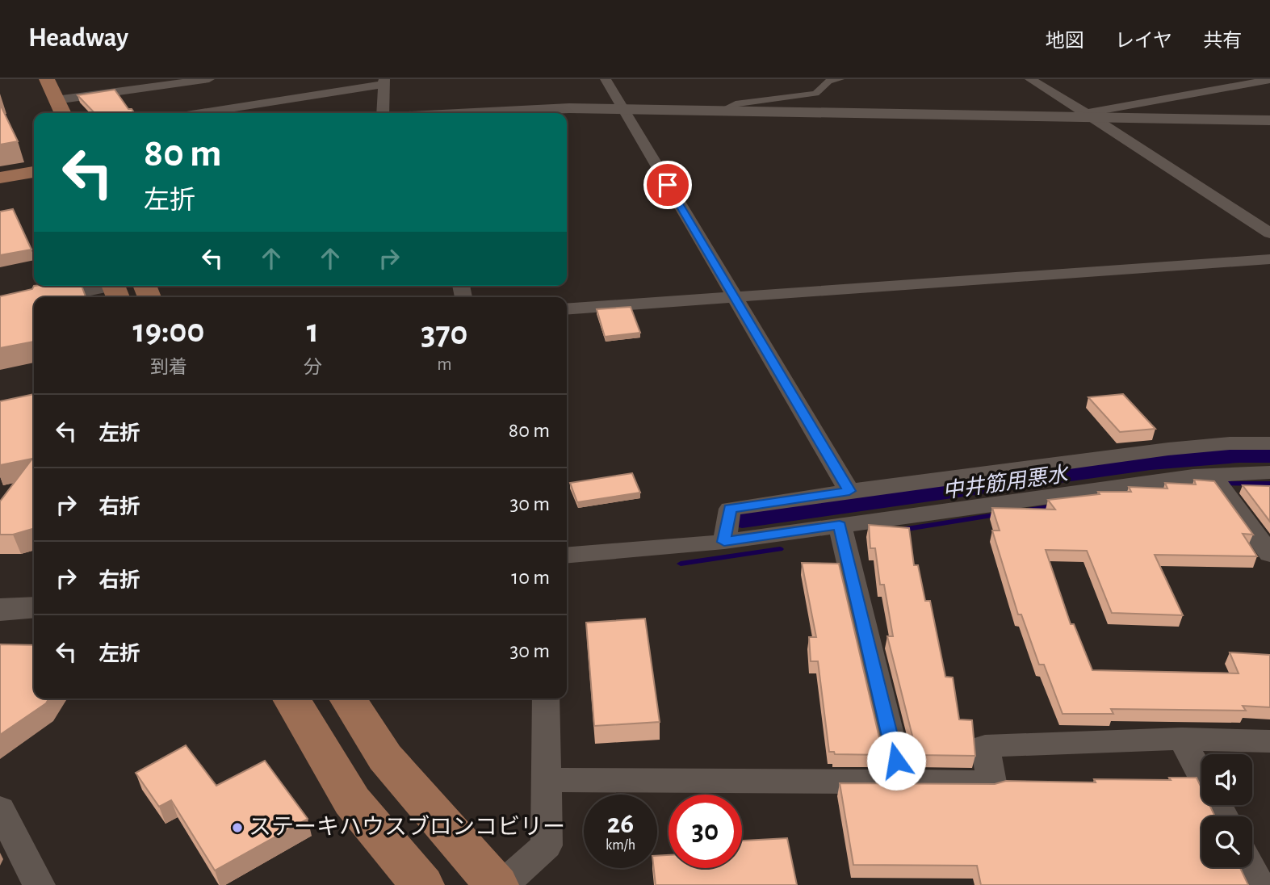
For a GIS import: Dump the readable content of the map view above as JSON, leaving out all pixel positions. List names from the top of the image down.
{
  "water": ["中井筋用悪水"],
  "places": ["ステーキハウスブロンコビリー"],
  "page": {
    "header": "Headway",
    "nav": ["地図", "レイヤ", "共有"],
    "turn": ["80 m", "左折"],
    "eta": [
      "19:00",
      "到着",
      "1",
      "分",
      "370",
      "m"
    ],
    "list": [
      {
        "name": "左折",
        "value": "80 m"
      },
      {
        "name": "右折",
        "value": "30 m"
      },
      {
        "name": "右折",
        "value": "10 m"
      },
      {
        "name": "左折",
        "value": "30 m"
      }
    ],
    "speed": "26 km/h",
    "limit": "30"
  }
}
